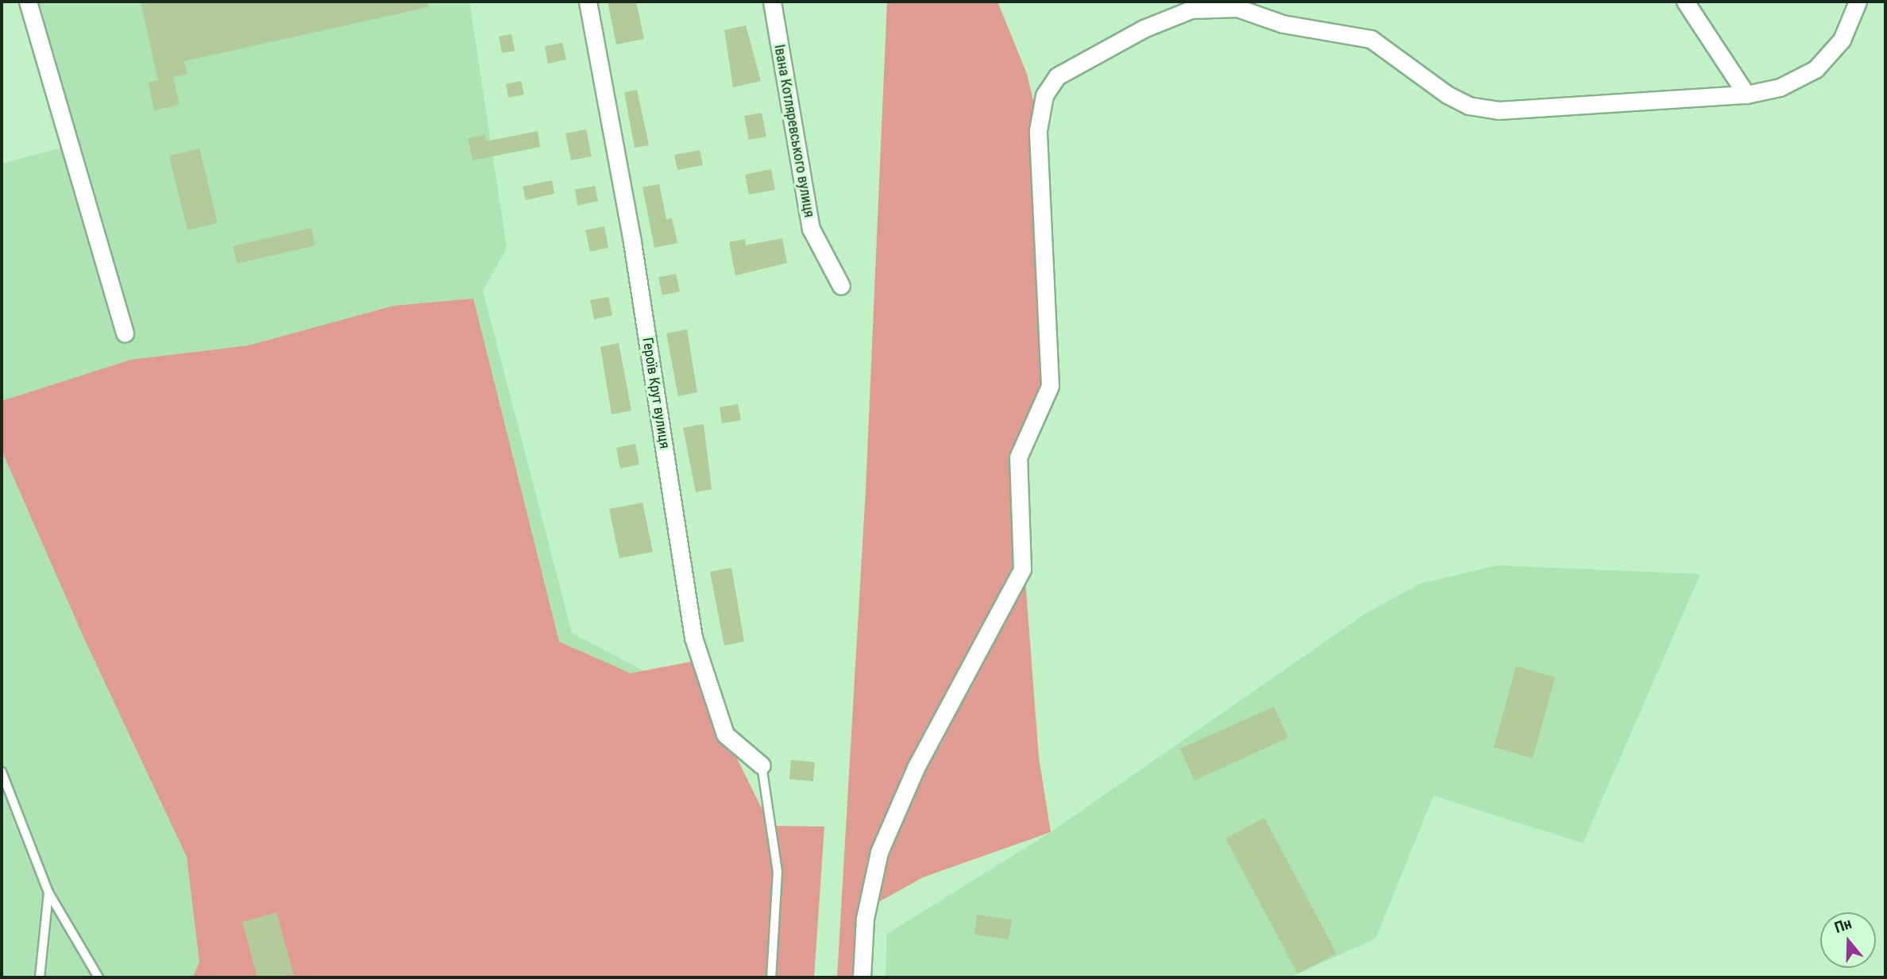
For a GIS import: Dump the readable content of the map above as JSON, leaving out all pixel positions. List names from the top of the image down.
{
  "streets": {
    "street": ["Івана Котляревського вулиця", "Героїв Крут вулиця"]
  },
  "north": "top"
}
